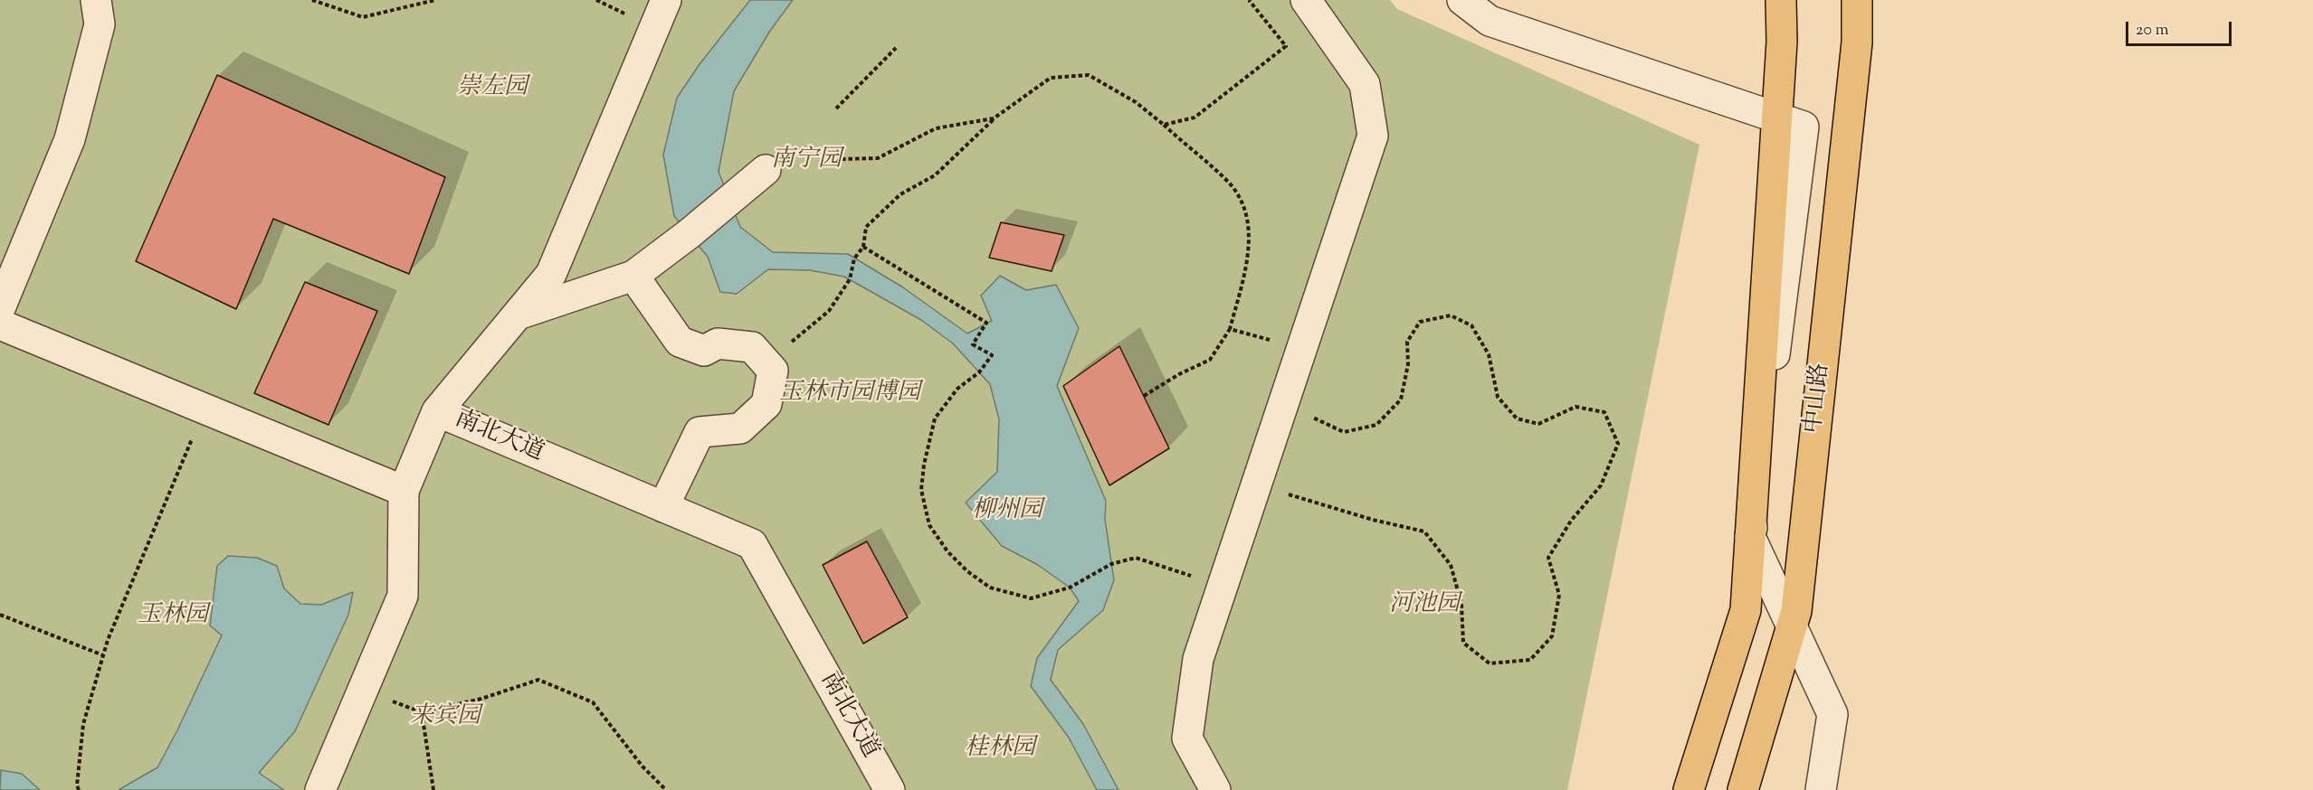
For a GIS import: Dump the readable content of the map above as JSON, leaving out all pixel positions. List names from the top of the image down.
{
  "streets": {
    "main road": ["中山路"],
    "street": ["南北大道"]
  },
  "parks": [
    "崇左园",
    "南宁园",
    "玉林市园博园",
    "柳州园",
    "河池园",
    "玉林园",
    "来宾园",
    "桂林园"
  ],
  "scale_bar": "20 m"
}
